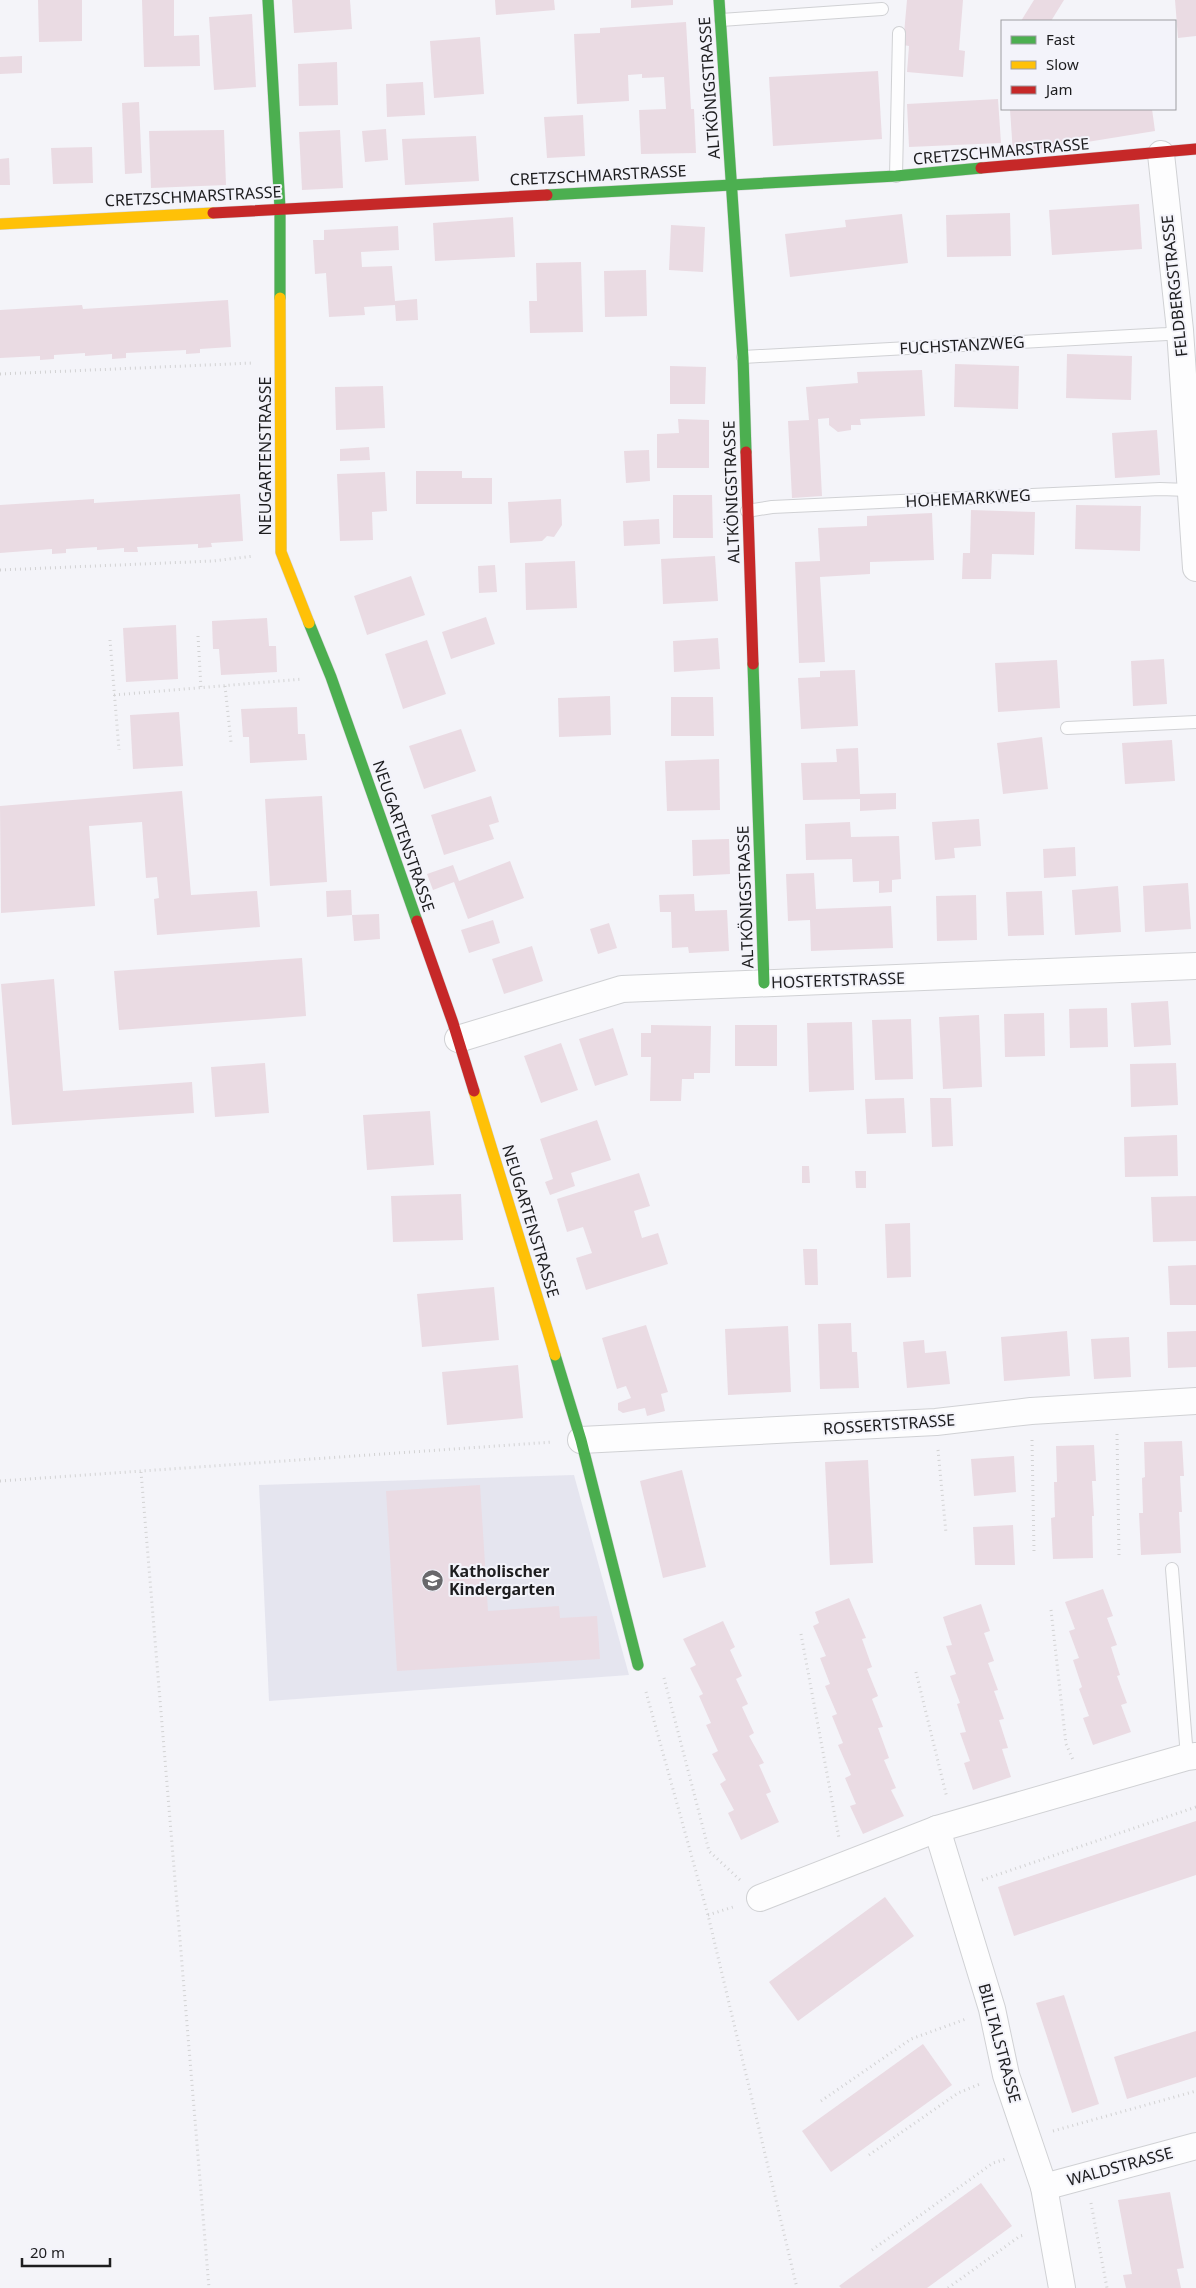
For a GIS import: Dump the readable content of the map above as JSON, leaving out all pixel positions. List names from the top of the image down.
{
  "streets": {
    "street": [
      "ALTKÖNIGSTRASSE",
      "CRETZSCHMARSTRASSE",
      "FELDBERGSTRASSE",
      "NEUGARTENSTRASSE",
      "HOSTERTSTRASSE",
      "ROSSERTSTRASSE",
      "BILLTALSTRASSE",
      "WALDSTRASSE"
    ],
    "lane": ["FUCHSTANZWEG", "HOHEMARKWEG"]
  },
  "crossings": [
    ["ALTKÖNIGSTRASSE", "CRETZSCHMARSTRASSE"],
    ["ALTKÖNIGSTRASSE", "FUCHSTANZWEG"],
    ["ALTKÖNIGSTRASSE", "HOHEMARKWEG"],
    ["ALTKÖNIGSTRASSE", "HOSTERTSTRASSE"],
    ["CRETZSCHMARSTRASSE", "FELDBERGSTRASSE"],
    ["CRETZSCHMARSTRASSE", "NEUGARTENSTRASSE"],
    ["FELDBERGSTRASSE", "FUCHSTANZWEG"],
    ["FELDBERGSTRASSE", "HOHEMARKWEG"],
    ["NEUGARTENSTRASSE", "HOSTERTSTRASSE"],
    ["NEUGARTENSTRASSE", "ROSSERTSTRASSE"],
    ["BILLTALSTRASSE", "WALDSTRASSE"]
  ],
  "places": {
    "school or university": ["Katholischer Kindergarten"]
  },
  "legend": ["Fast", "Slow", "Jam"],
  "scale_bar": "20 m"
}
